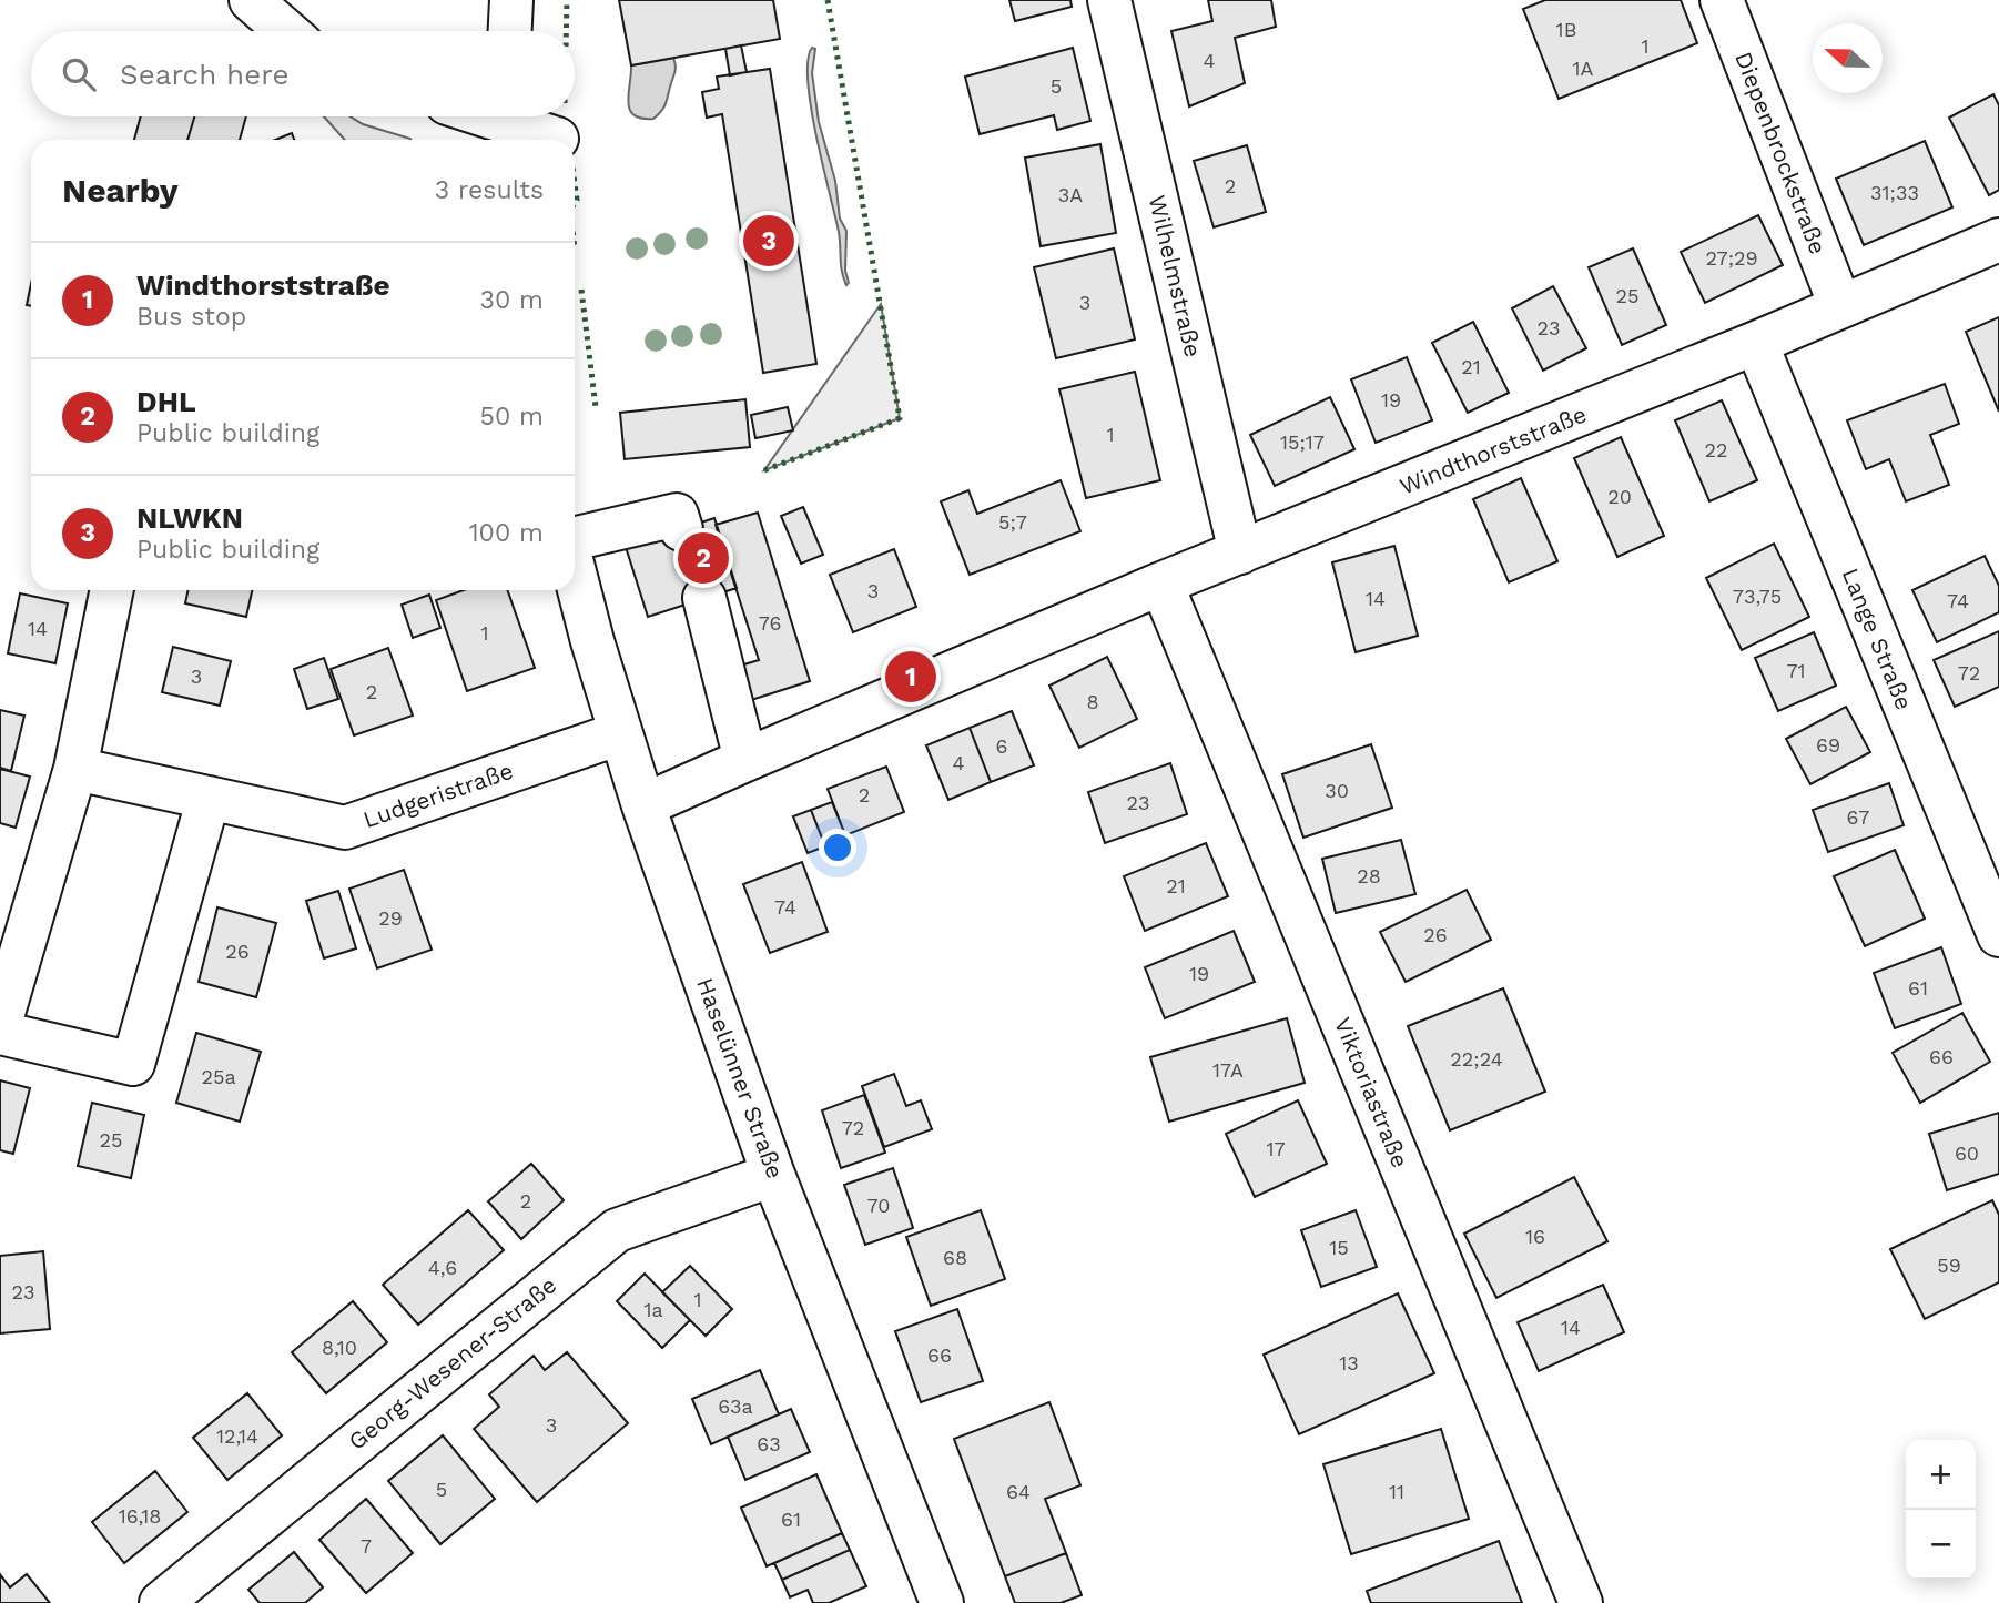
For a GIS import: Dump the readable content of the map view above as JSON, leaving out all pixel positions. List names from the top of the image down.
{
  "streets": {
    "street": [
      "Diepenbrockstraße",
      "Wilhelmstraße",
      "Windthorststraße",
      "Lange Straße",
      "Ludgeristraße",
      "Haselünner Straße",
      "Viktoriastraße",
      "Georg-Wesener-Straße"
    ]
  },
  "crossings": [
    ["Diepenbrockstraße", "Windthorststraße"],
    ["Wilhelmstraße", "Windthorststraße"],
    ["Windthorststraße", "Lange Straße"],
    ["Windthorststraße", "Haselünner Straße"],
    ["Windthorststraße", "Viktoriastraße"],
    ["Ludgeristraße", "Haselünner Straße"],
    ["Haselünner Straße", "Georg-Wesener-Straße"]
  ],
  "house_numbers": [
    "1B",
    "1",
    "4",
    "1A",
    "5",
    "2",
    "31;33",
    "3A",
    "27;29",
    "25",
    "3",
    "23",
    "21",
    "19",
    "1",
    "15;17",
    "22",
    "20",
    "5;7",
    "3",
    "73,75",
    "14",
    "74",
    "76",
    "14",
    "1",
    "71",
    "72",
    "3",
    "2",
    "8",
    "69",
    "6",
    "4",
    "30",
    "2",
    "23",
    "67",
    "28",
    "21",
    "74",
    "29",
    "26",
    "26",
    "19",
    "61",
    "66",
    "22;24",
    "17A",
    "25a",
    "72",
    "25",
    "17",
    "60",
    "2",
    "70",
    "16",
    "15",
    "68",
    "59",
    "4,6",
    "23",
    "1",
    "1a",
    "14",
    "8,10",
    "66",
    "13",
    "63a",
    "3",
    "12,14",
    "63",
    "5",
    "64",
    "11",
    "16,18",
    "61",
    "7"
  ],
  "north": "left",
  "page": {
    "search": "Search here",
    "heading": ["Nearby", "3 results"],
    "pins": ["3", "2", "1"],
    "list": [
      {
        "mark": "1",
        "name": "Windthorststraße",
        "note": "Bus stop",
        "value": "30 m"
      },
      {
        "mark": "2",
        "name": "DHL",
        "note": "Public building",
        "value": "50 m"
      },
      {
        "mark": "3",
        "name": "NLWKN",
        "note": "Public building",
        "value": "100 m"
      }
    ],
    "map_buttons": ["+", "−"]
  }
}
